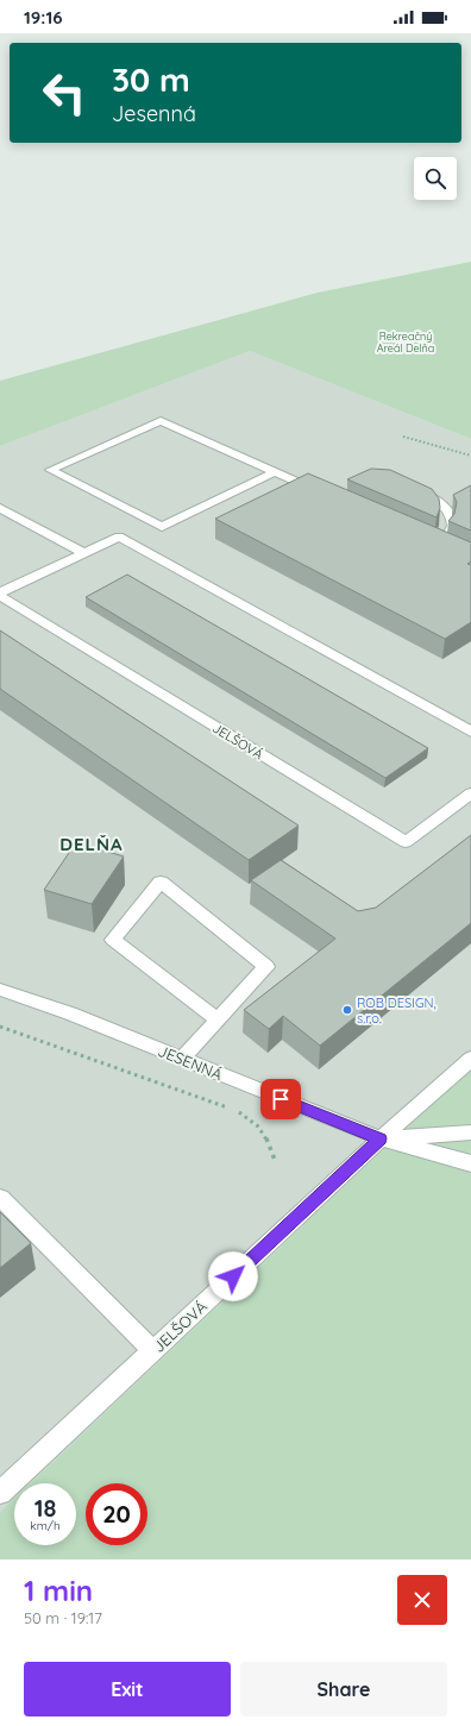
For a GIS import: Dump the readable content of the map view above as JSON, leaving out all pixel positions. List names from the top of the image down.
{
  "streets": {
    "street": ["JELŠOVÁ", "JESENNÁ"]
  },
  "crossings": [
    ["JELŠOVÁ", "JESENNÁ"]
  ],
  "districts": ["DELŇA"],
  "parks": ["Rekreačný Areál Delňa"],
  "places": ["ROB DESIGN, s.r.o."],
  "page": {
    "status": "19:16",
    "turn": ["30 m", "Jesenná"],
    "speed": "18 km/h",
    "limit": "20",
    "heading": ["1 min", "50 m · 19:17"],
    "buttons": ["Exit", "Share"]
  }
}
